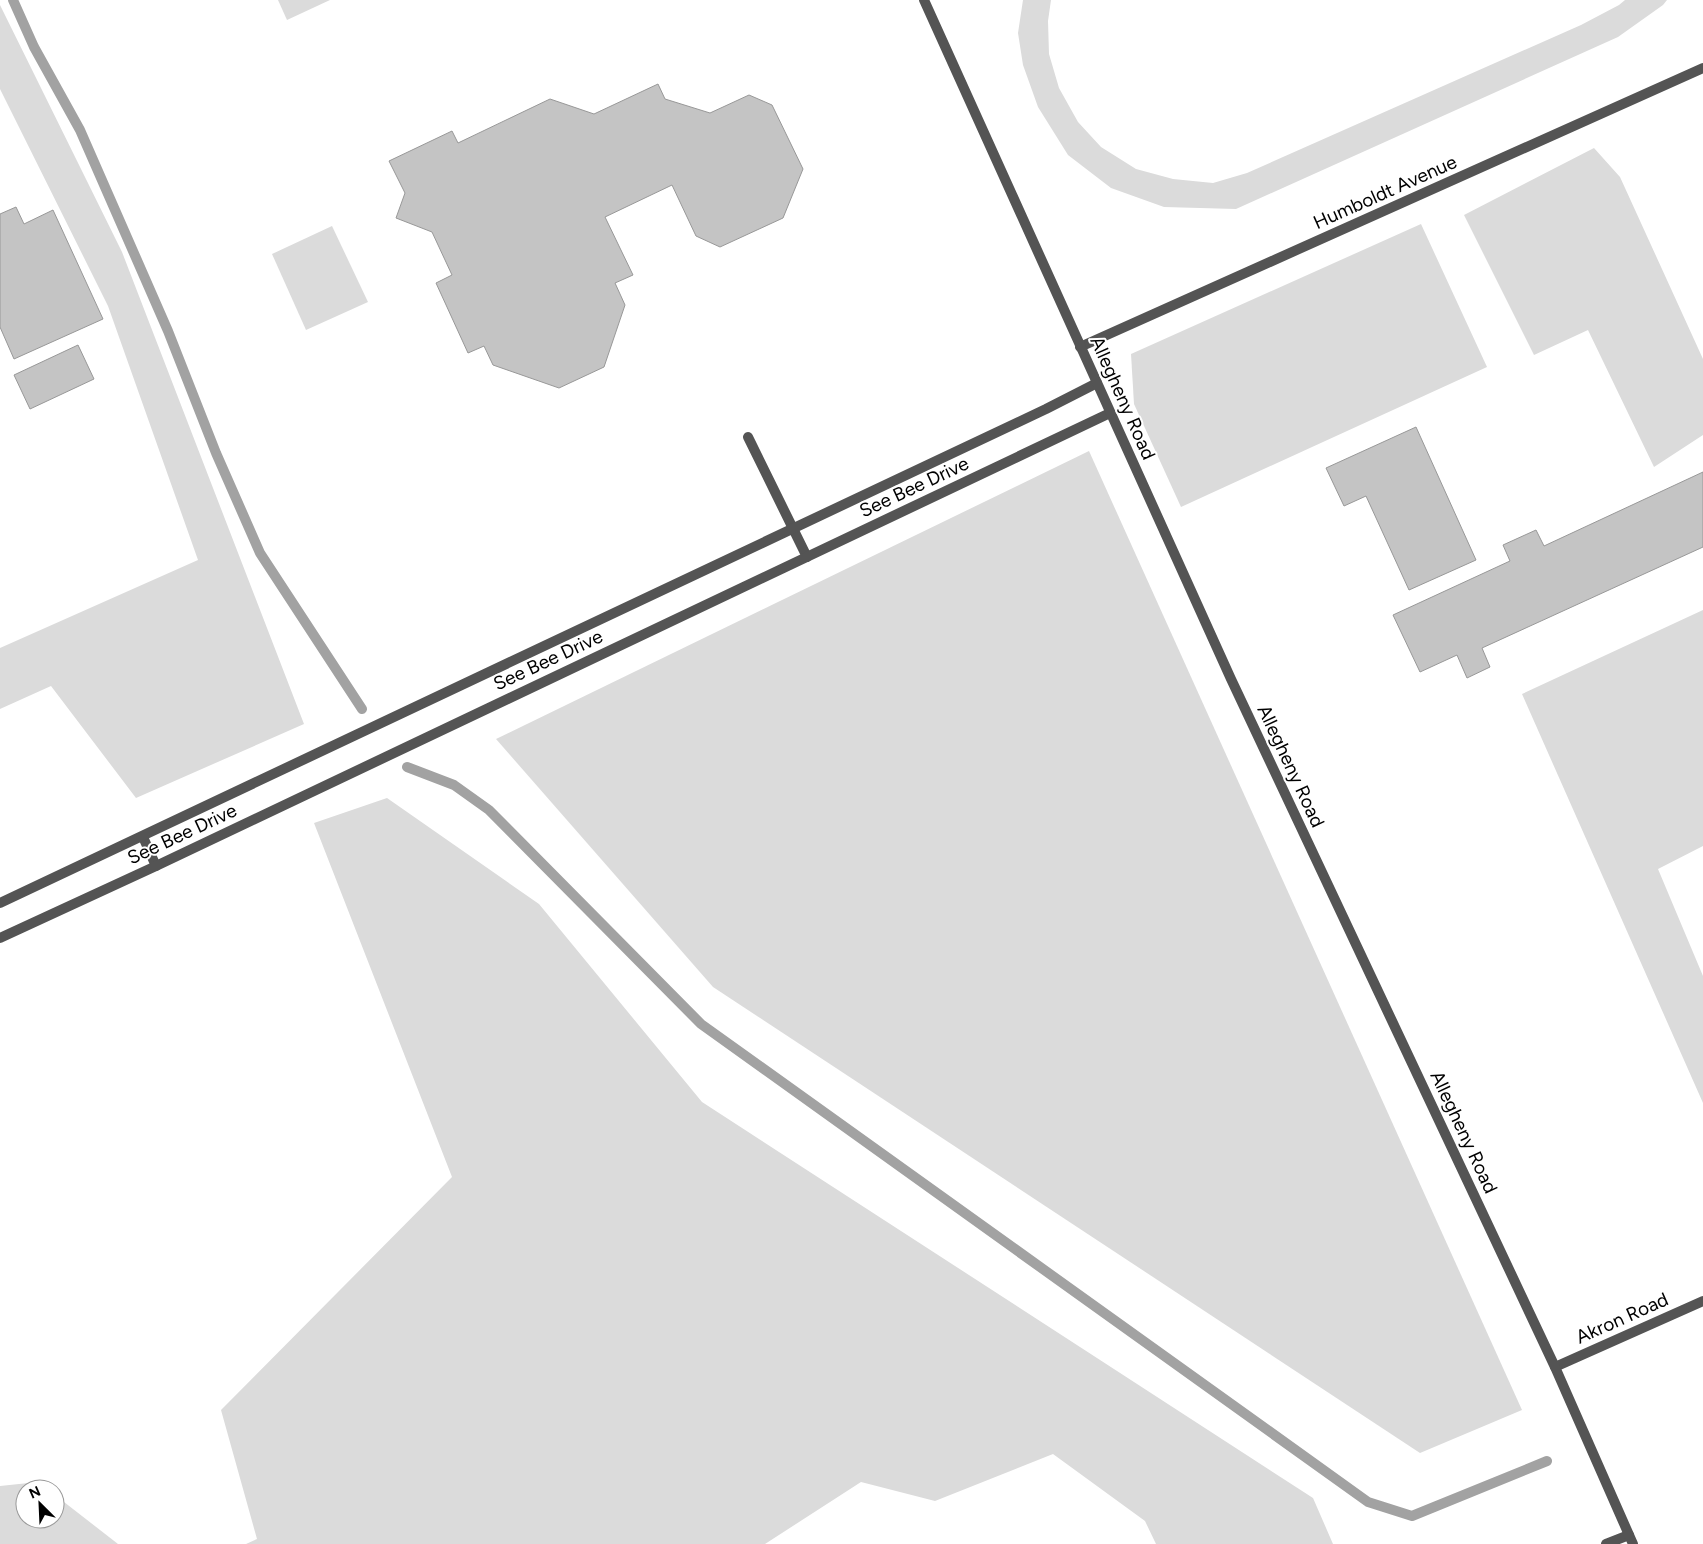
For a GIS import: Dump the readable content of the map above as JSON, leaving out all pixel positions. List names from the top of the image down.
{
  "streets": {
    "street": [
      "Humboldt Avenue",
      "Allegheny Road",
      "See Bee Drive",
      "Akron Road"
    ]
  },
  "crossings": [
    ["Humboldt Avenue", "Allegheny Road"],
    ["Allegheny Road", "See Bee Drive"],
    ["Allegheny Road", "Akron Road"]
  ],
  "north": "top left"
}
